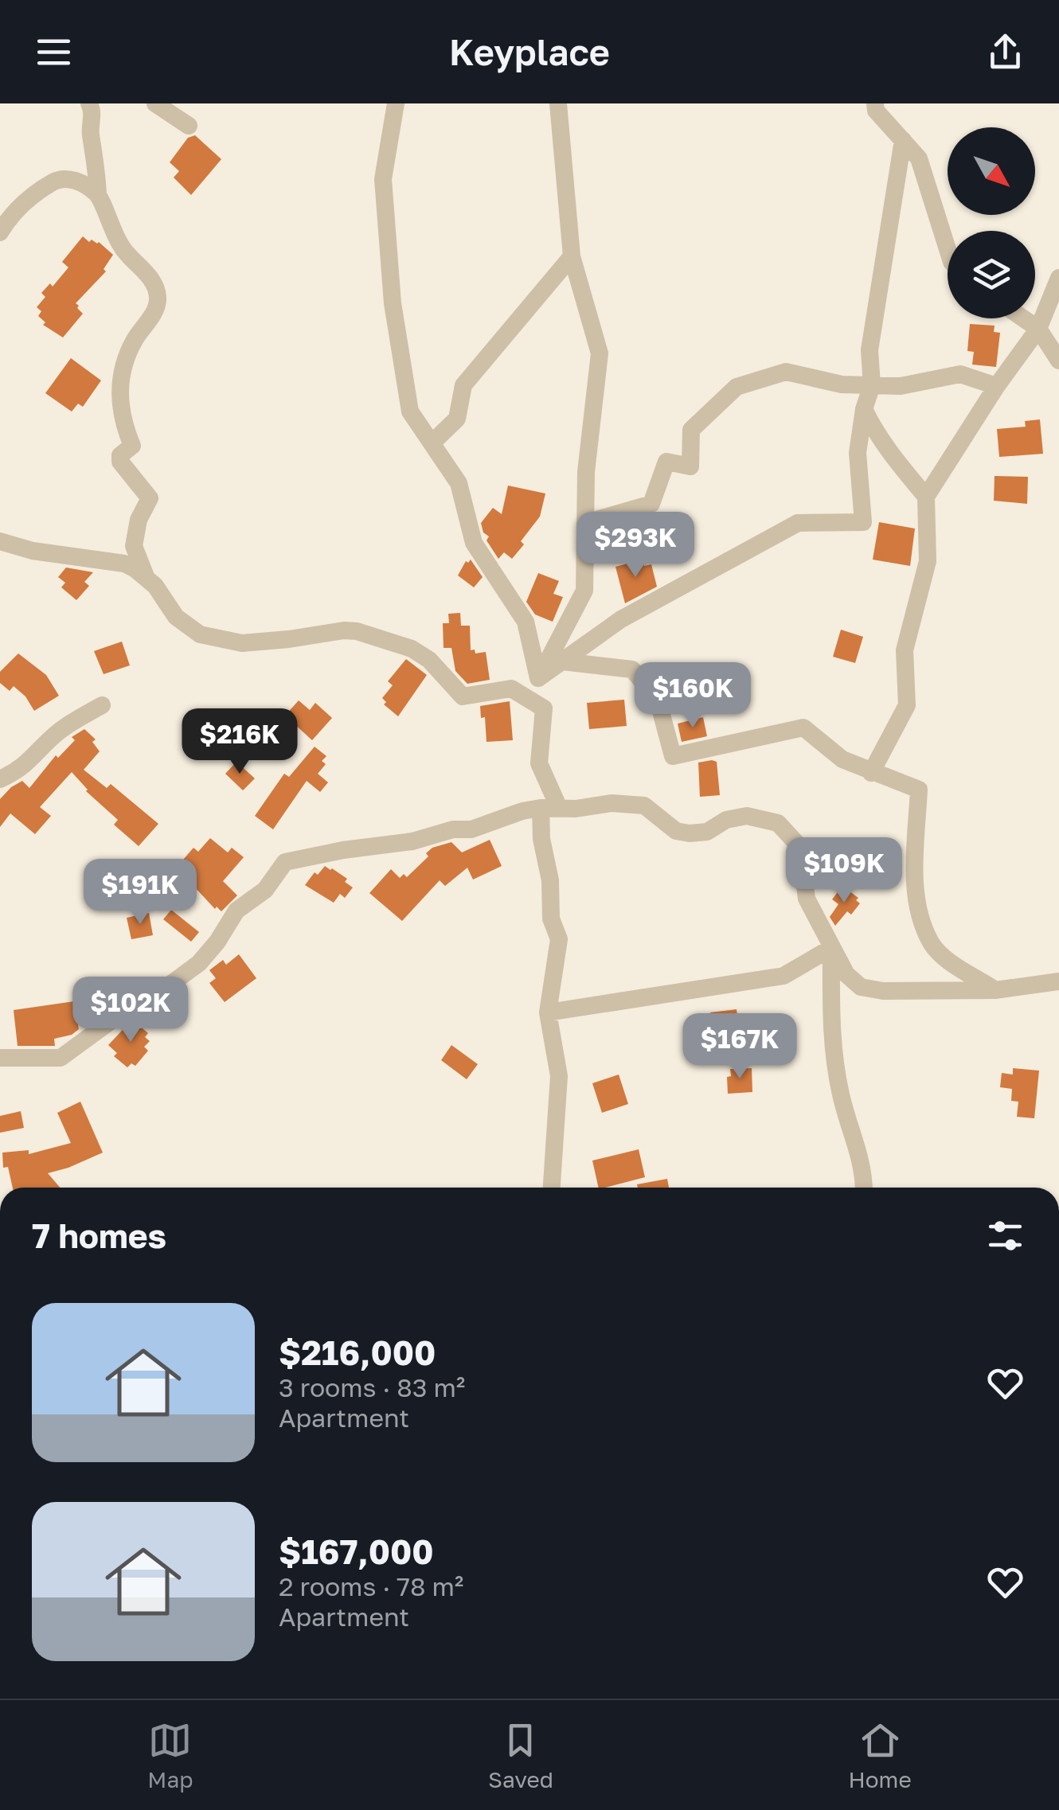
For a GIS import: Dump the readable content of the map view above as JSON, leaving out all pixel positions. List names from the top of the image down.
{
  "north": "bottom right",
  "page": {
    "header": "Keyplace",
    "price": [
      "$293K",
      "$160K",
      "$216K",
      "$109K",
      "$191K",
      "$102K",
      "$167K"
    ],
    "heading": "7 homes",
    "list": [
      {
        "name": "$216,000",
        "note": "3 rooms · 83 m² · Apartment"
      },
      {
        "name": "$167,000",
        "note": "2 rooms · 78 m² · Apartment"
      }
    ],
    "tabs": ["Map", "Saved", "Home"]
  }
}
